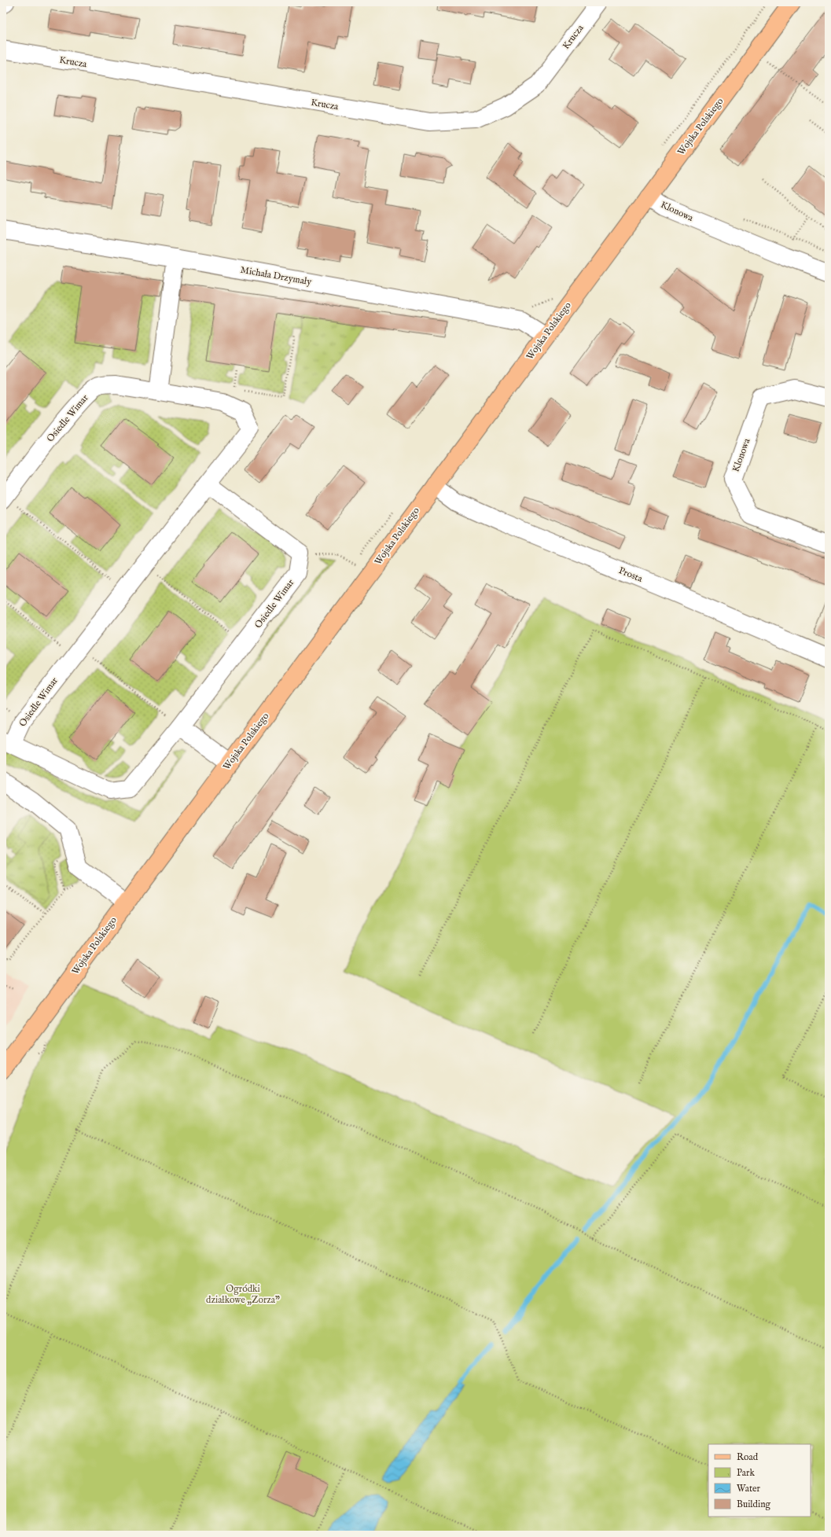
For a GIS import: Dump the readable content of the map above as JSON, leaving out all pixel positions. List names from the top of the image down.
{
  "streets": {
    "main road": ["Wojska Polskiego"],
    "street": [
      "Krucza",
      "Klonowa",
      "Michała Drzymały",
      "Osiedle Wimar",
      "Prosta"
    ]
  },
  "crossings": [
    ["Wojska Polskiego", "Klonowa"],
    ["Wojska Polskiego", "Michała Drzymały"],
    ["Wojska Polskiego", "Prosta"]
  ],
  "parks": ["Ogródki działkowe „Zorza”"],
  "legend": [
    "Road",
    "Park",
    "Water",
    "Building"
  ]
}
